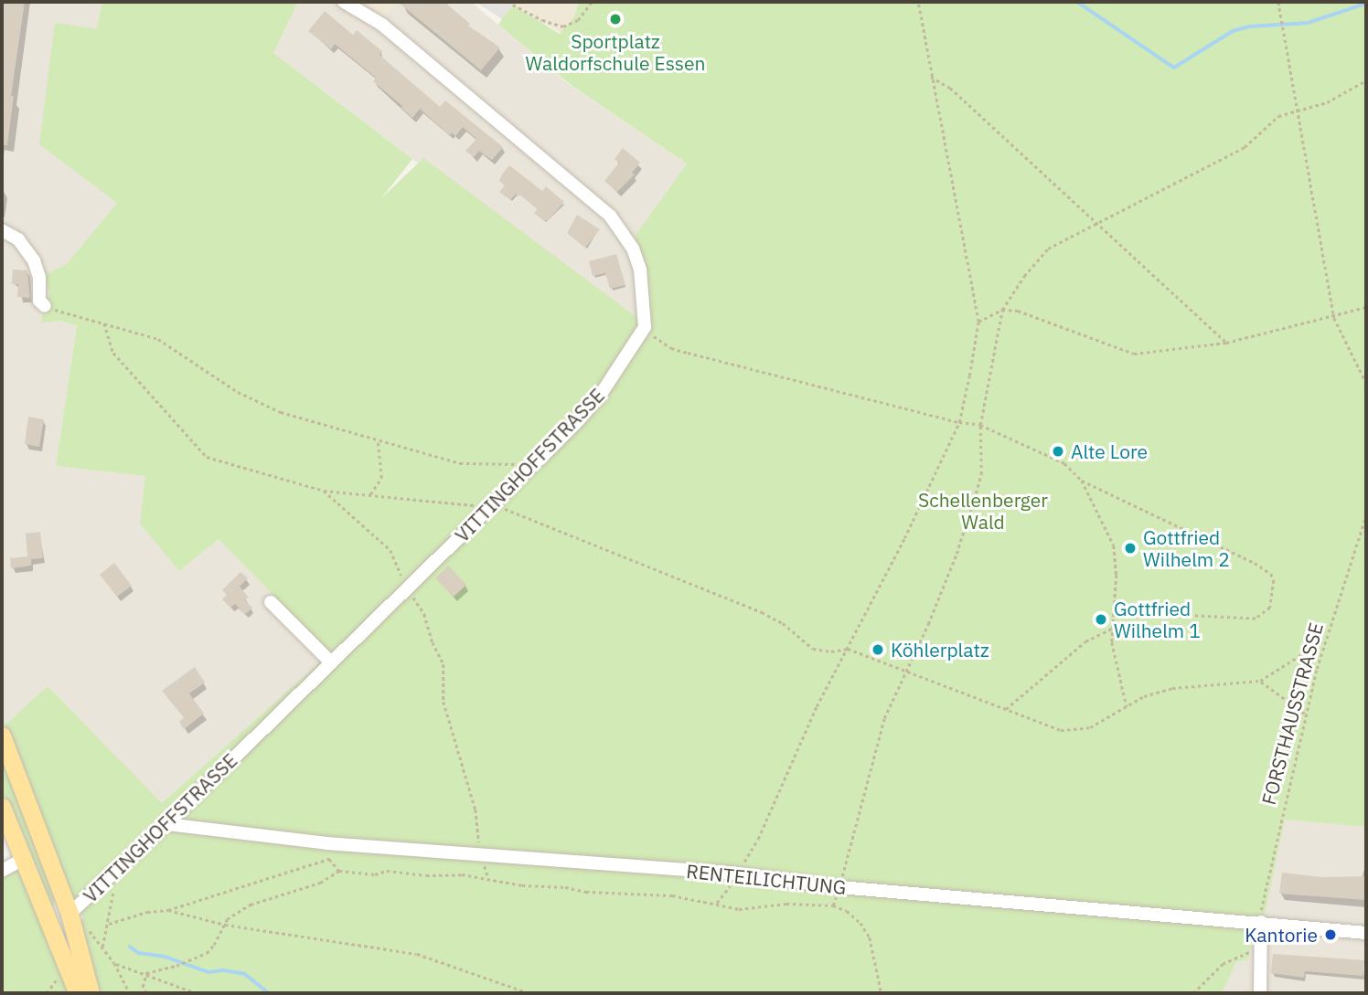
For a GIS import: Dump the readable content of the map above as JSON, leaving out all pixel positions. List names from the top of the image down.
{
  "streets": {
    "street": ["VITTINGHOFFSTRASSE", "RENTEILICHTUNG"],
    "path": ["FORSTHAUSSTRASSE"]
  },
  "crossings": [
    ["VITTINGHOFFSTRASSE", "RENTEILICHTUNG"],
    ["FORSTHAUSSTRASSE", "RENTEILICHTUNG"]
  ],
  "parks": ["Schellenberger Wald"],
  "places": [
    "Sportplatz Waldorfschule Essen",
    "Alte Lore",
    "Gottfried Wilhelm 2",
    "Gottfried Wilhelm 1",
    "Köhlerplatz",
    "Kantorie"
  ]
}
